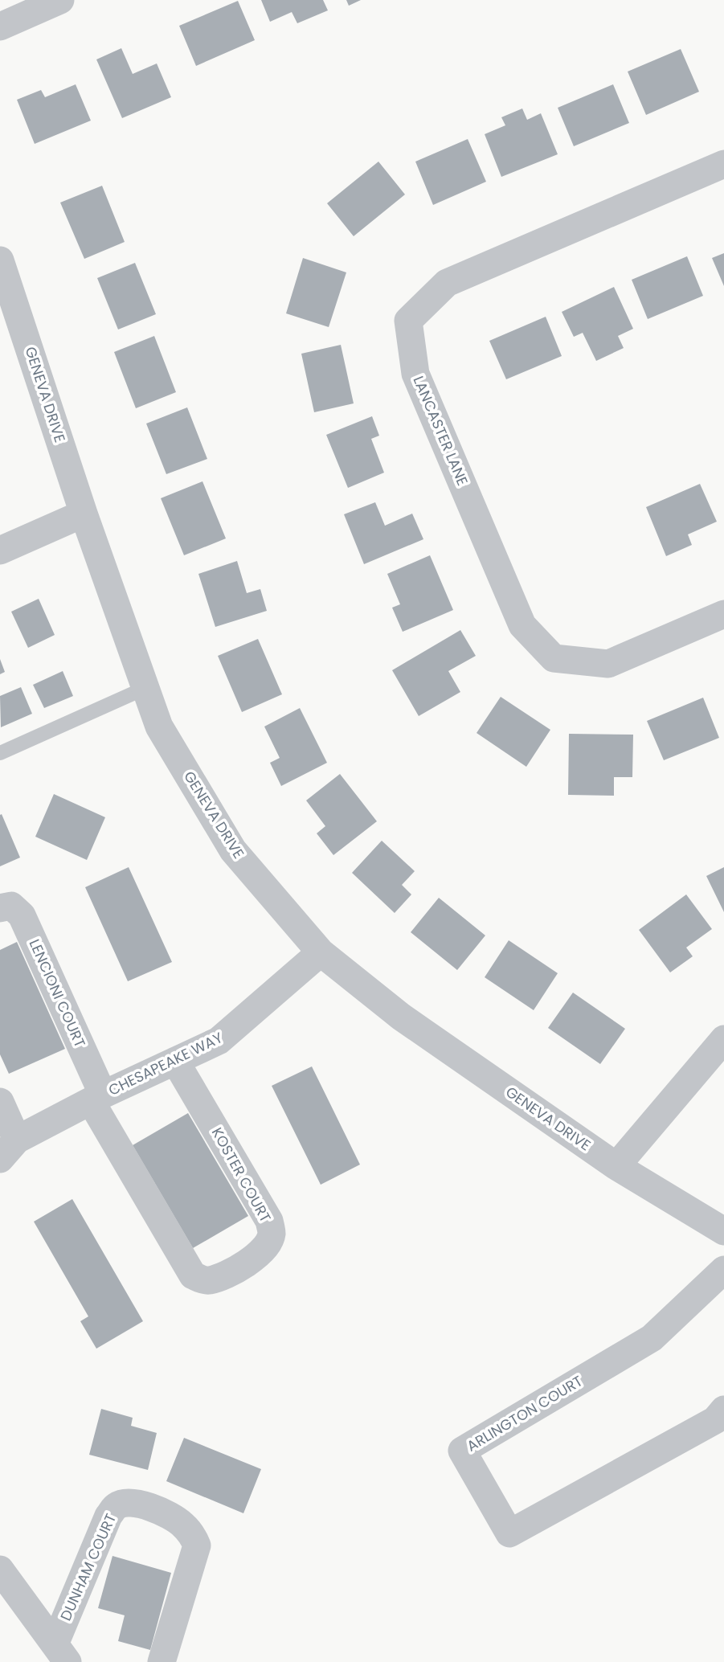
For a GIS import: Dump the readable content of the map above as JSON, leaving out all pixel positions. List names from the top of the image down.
{
  "streets": {
    "street": [
      "GENEVA DRIVE",
      "LANCASTER LANE",
      "LENCIONI COURT",
      "CHESAPEAKE WAY",
      "KOSTER COURT",
      "ARLINGTON COURT",
      "DUNHAM COURT"
    ]
  },
  "crossings": [
    ["GENEVA DRIVE", "CHESAPEAKE WAY"],
    ["LENCIONI COURT", "CHESAPEAKE WAY"],
    ["LENCIONI COURT", "KOSTER COURT"],
    ["CHESAPEAKE WAY", "KOSTER COURT"]
  ]
}
